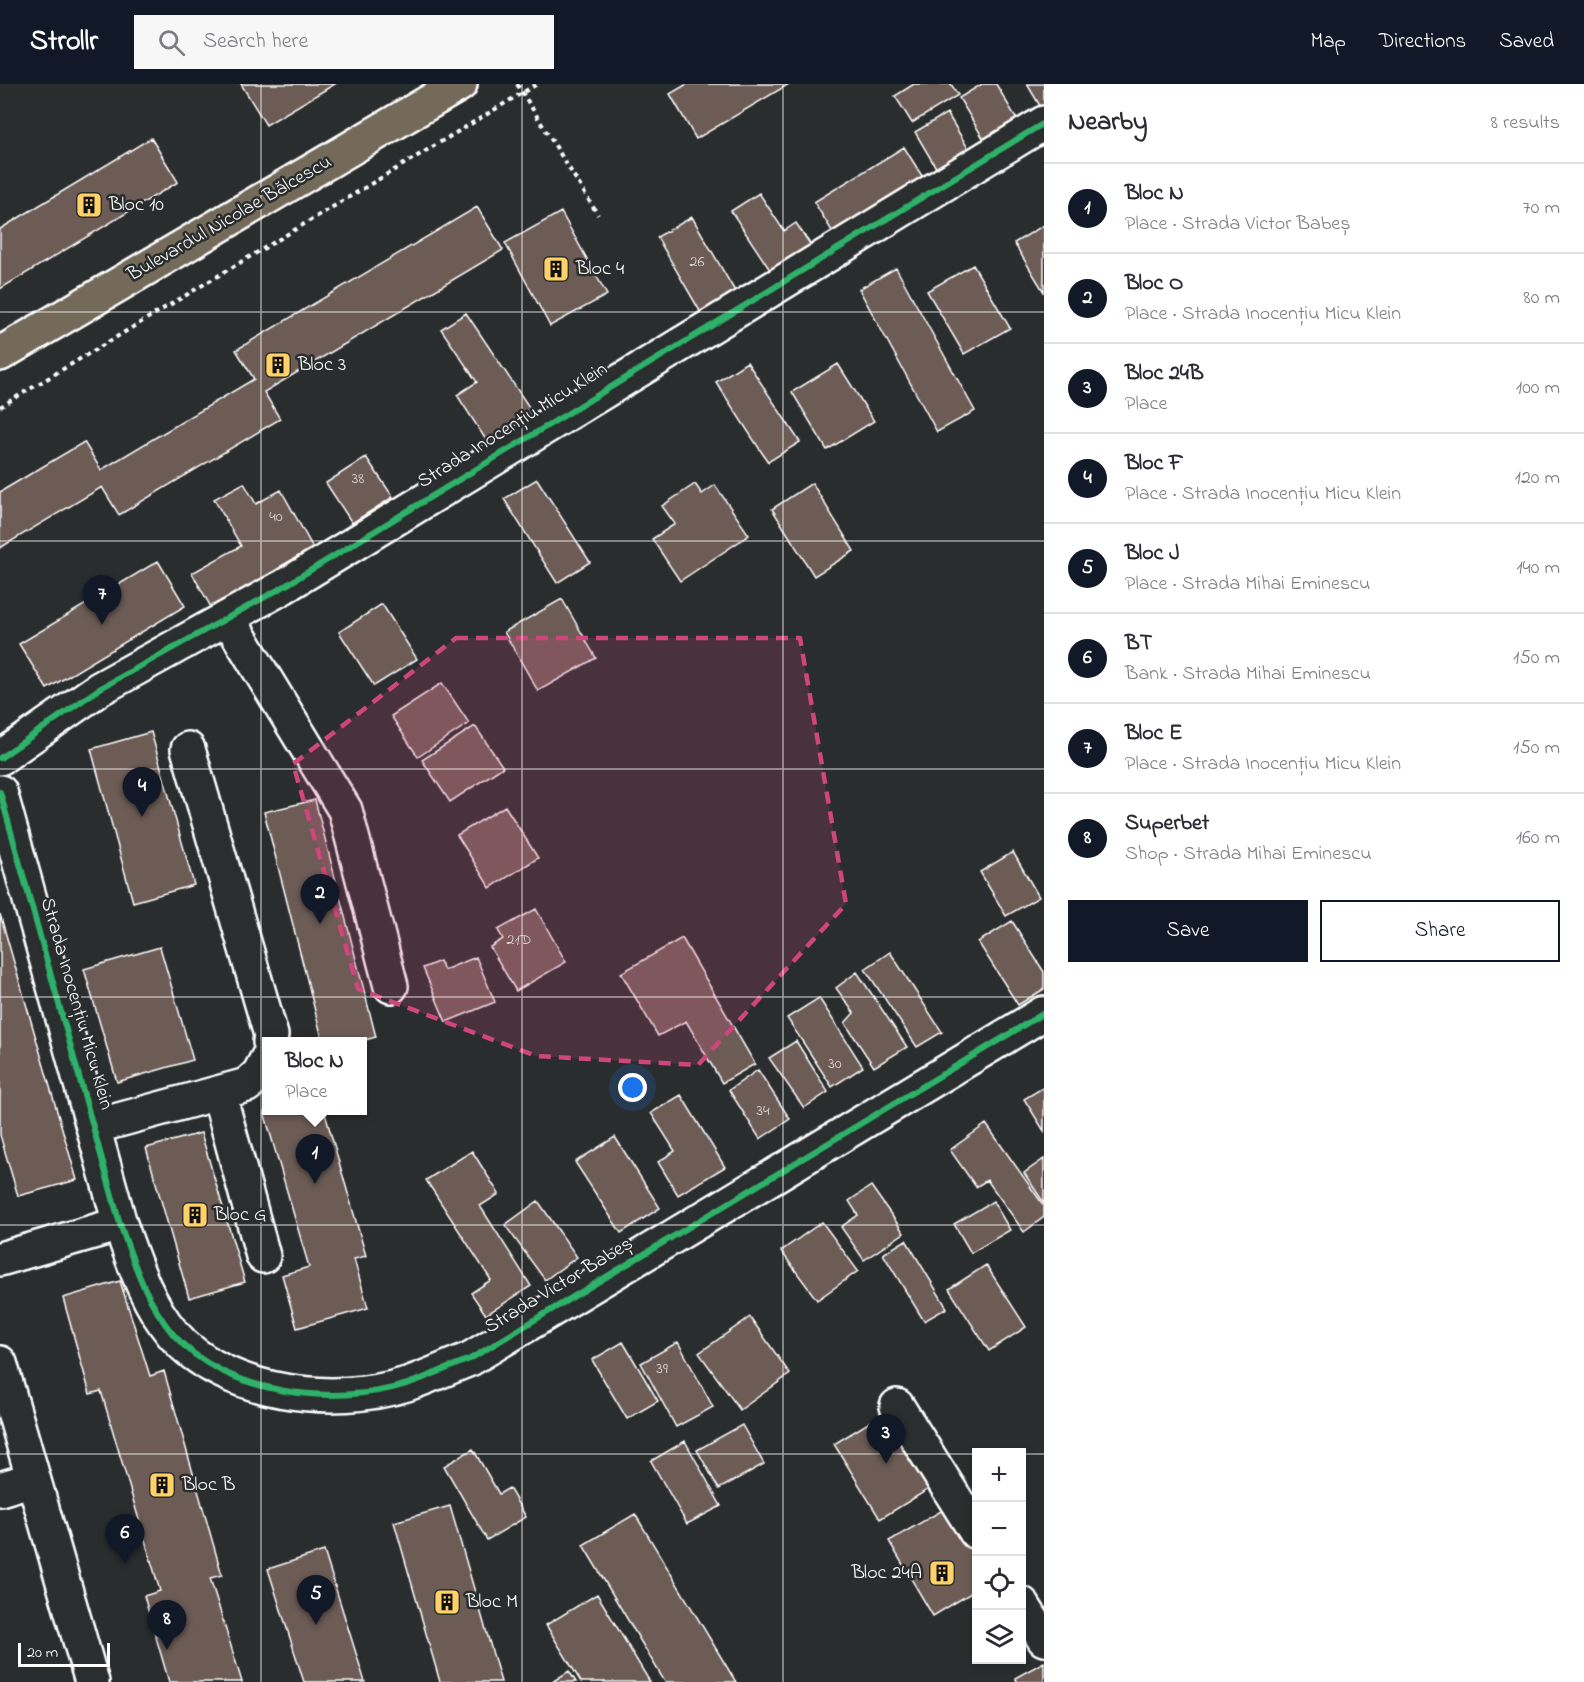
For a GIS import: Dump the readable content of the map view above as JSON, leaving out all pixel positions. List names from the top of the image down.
{
  "streets": {
    "main road": ["Bulevardul Nicolae Bălcescu"],
    "street": ["Strada Inocențiu Micu Klein", "Strada Victor Babeș"]
  },
  "crossings": [
    ["Strada Inocențiu Micu Klein", "Strada Victor Babeș"]
  ],
  "places": {
    "building": [
      "Bloc 10",
      "Bloc 4",
      "Bloc 3",
      "Bloc G",
      "Bloc B",
      "Bloc 24A",
      "Bloc M"
    ]
  },
  "house_numbers": [
    "26",
    "38",
    "40",
    "21D",
    "30",
    "34",
    "39"
  ],
  "scale_bar": "20 m",
  "page": {
    "header": "Strollr",
    "search": "Search here",
    "nav": ["Map", "Directions", "Saved"],
    "heading": ["Nearby", "8 results"],
    "list": [
      {
        "mark": "1",
        "name": "Bloc N",
        "note": "Place · Strada Victor Babeș",
        "value": "70 m"
      },
      {
        "mark": "2",
        "name": "Bloc O",
        "note": "Place · Strada Inocențiu Micu Klein",
        "value": "80 m"
      },
      {
        "mark": "3",
        "name": "Bloc 24B",
        "note": "Place",
        "value": "100 m"
      },
      {
        "mark": "4",
        "name": "Bloc F",
        "note": "Place · Strada Inocențiu Micu Klein",
        "value": "120 m"
      },
      {
        "mark": "5",
        "name": "Bloc J",
        "note": "Place · Strada Mihai Eminescu",
        "value": "140 m"
      },
      {
        "mark": "6",
        "name": "BT",
        "note": "Bank · Strada Mihai Eminescu",
        "value": "150 m"
      },
      {
        "mark": "7",
        "name": "Bloc E",
        "note": "Place · Strada Inocențiu Micu Klein",
        "value": "150 m"
      },
      {
        "mark": "8",
        "name": "Superbet",
        "note": "Shop · Strada Mihai Eminescu",
        "value": "160 m"
      }
    ],
    "pins": [
      "7",
      "4",
      "2",
      "1",
      "3",
      "6",
      "5",
      "8"
    ],
    "buttons": ["Save", "Share"],
    "popup": ["Bloc N", "Place"],
    "map_buttons": ["+", "−"],
    "scale": "20 m"
  }
}
